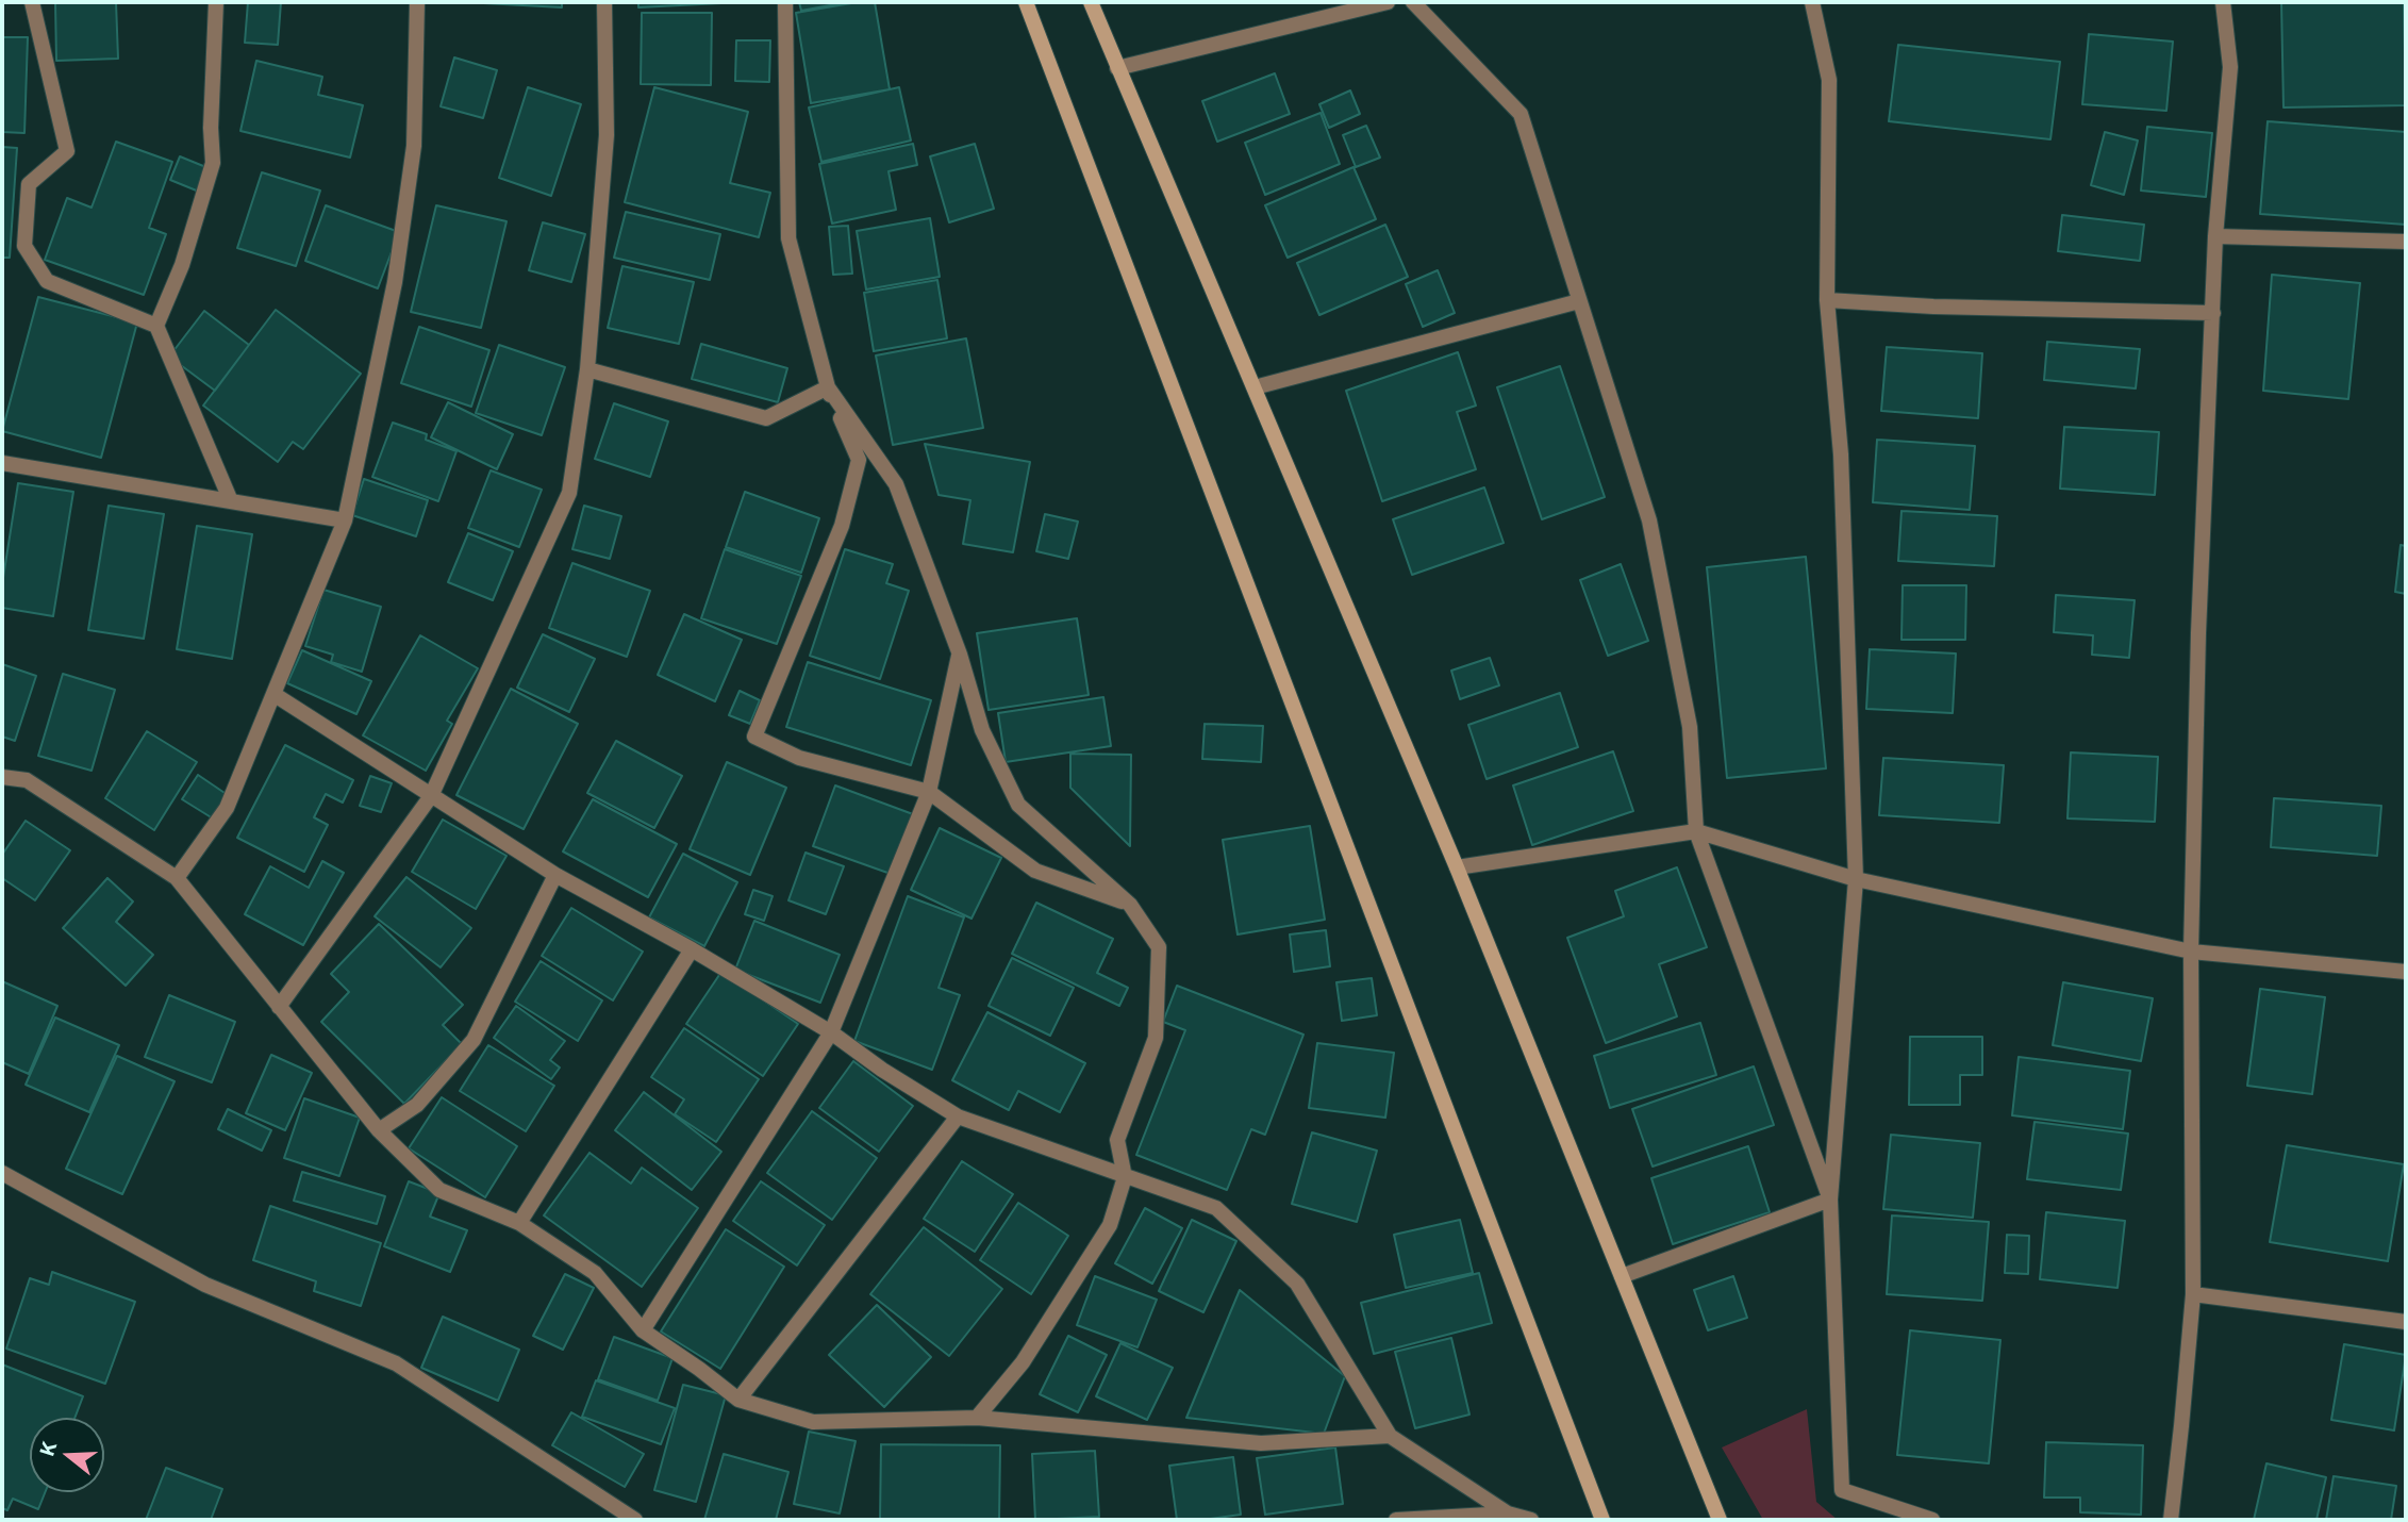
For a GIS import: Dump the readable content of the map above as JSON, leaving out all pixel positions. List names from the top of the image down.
{
  "north": "left"
}
